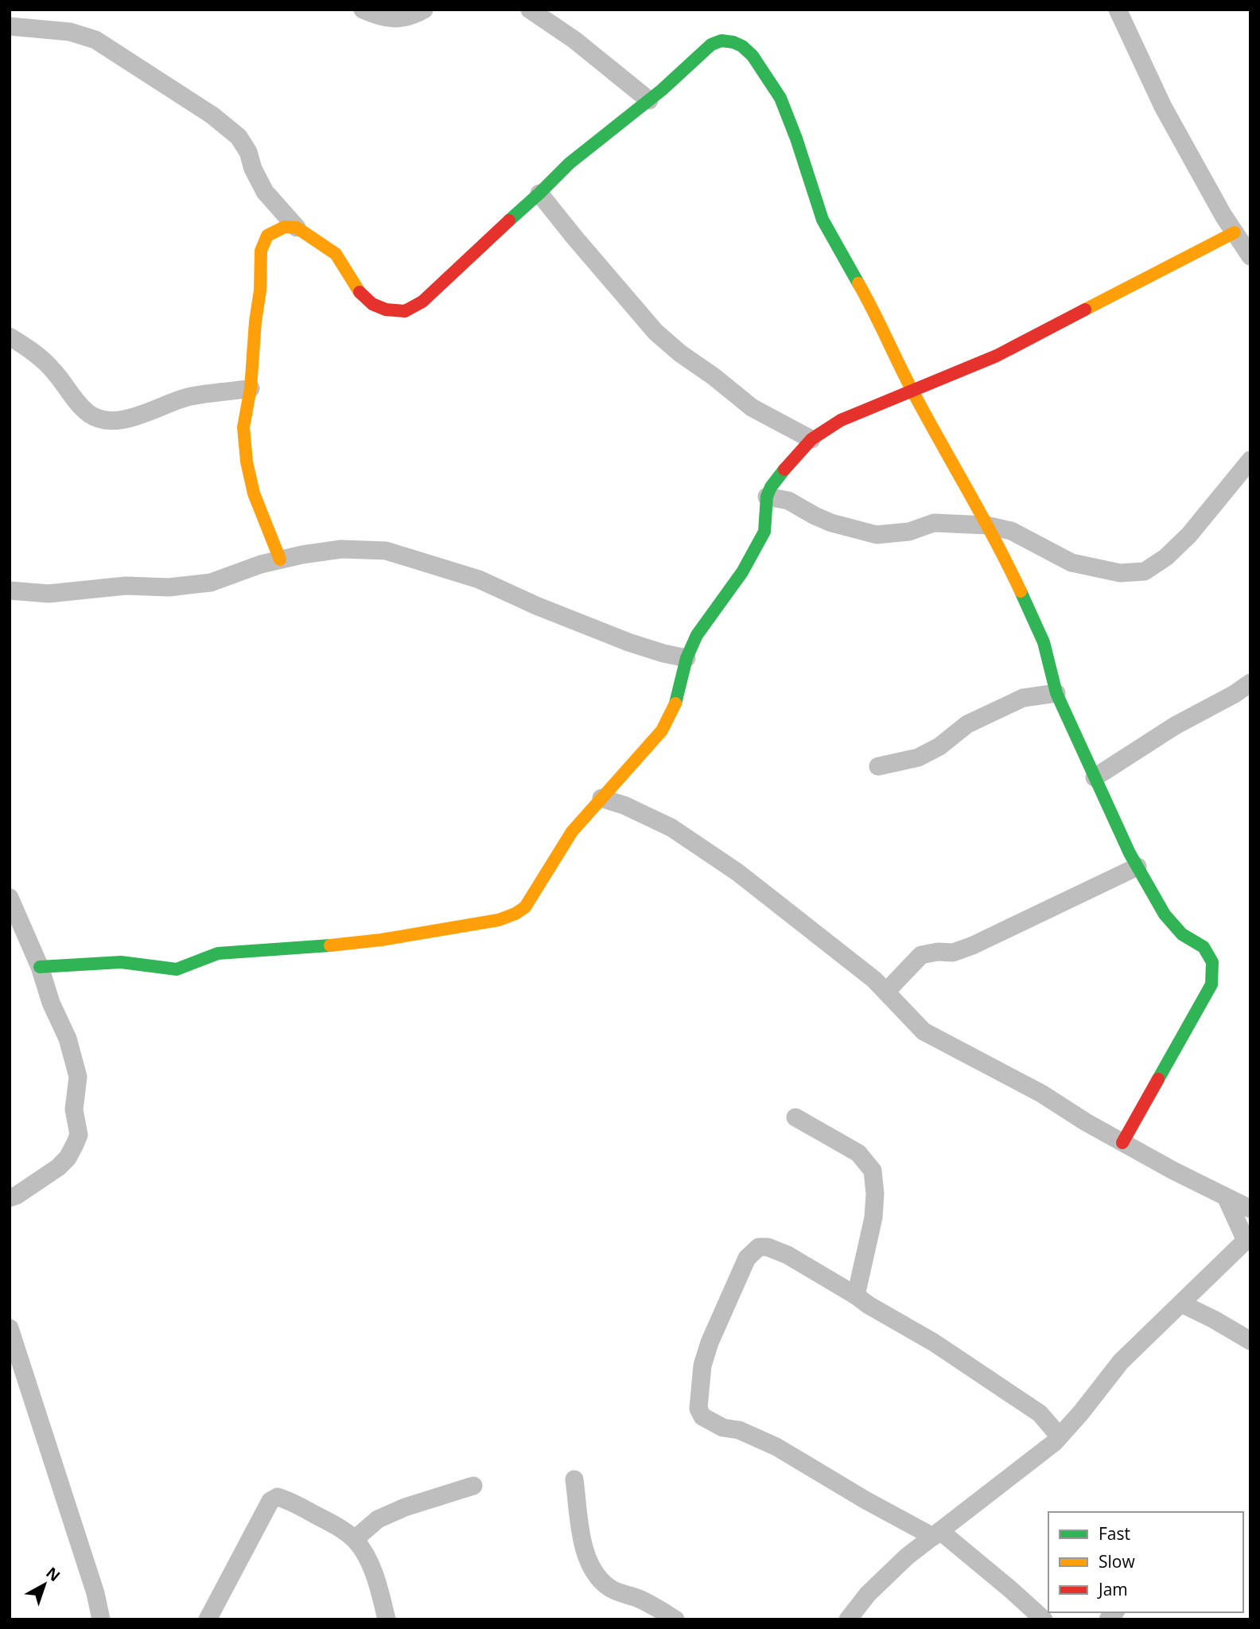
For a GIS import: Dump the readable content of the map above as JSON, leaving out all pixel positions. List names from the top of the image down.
{
  "legend": ["Fast", "Slow", "Jam"],
  "north": "top right"
}
